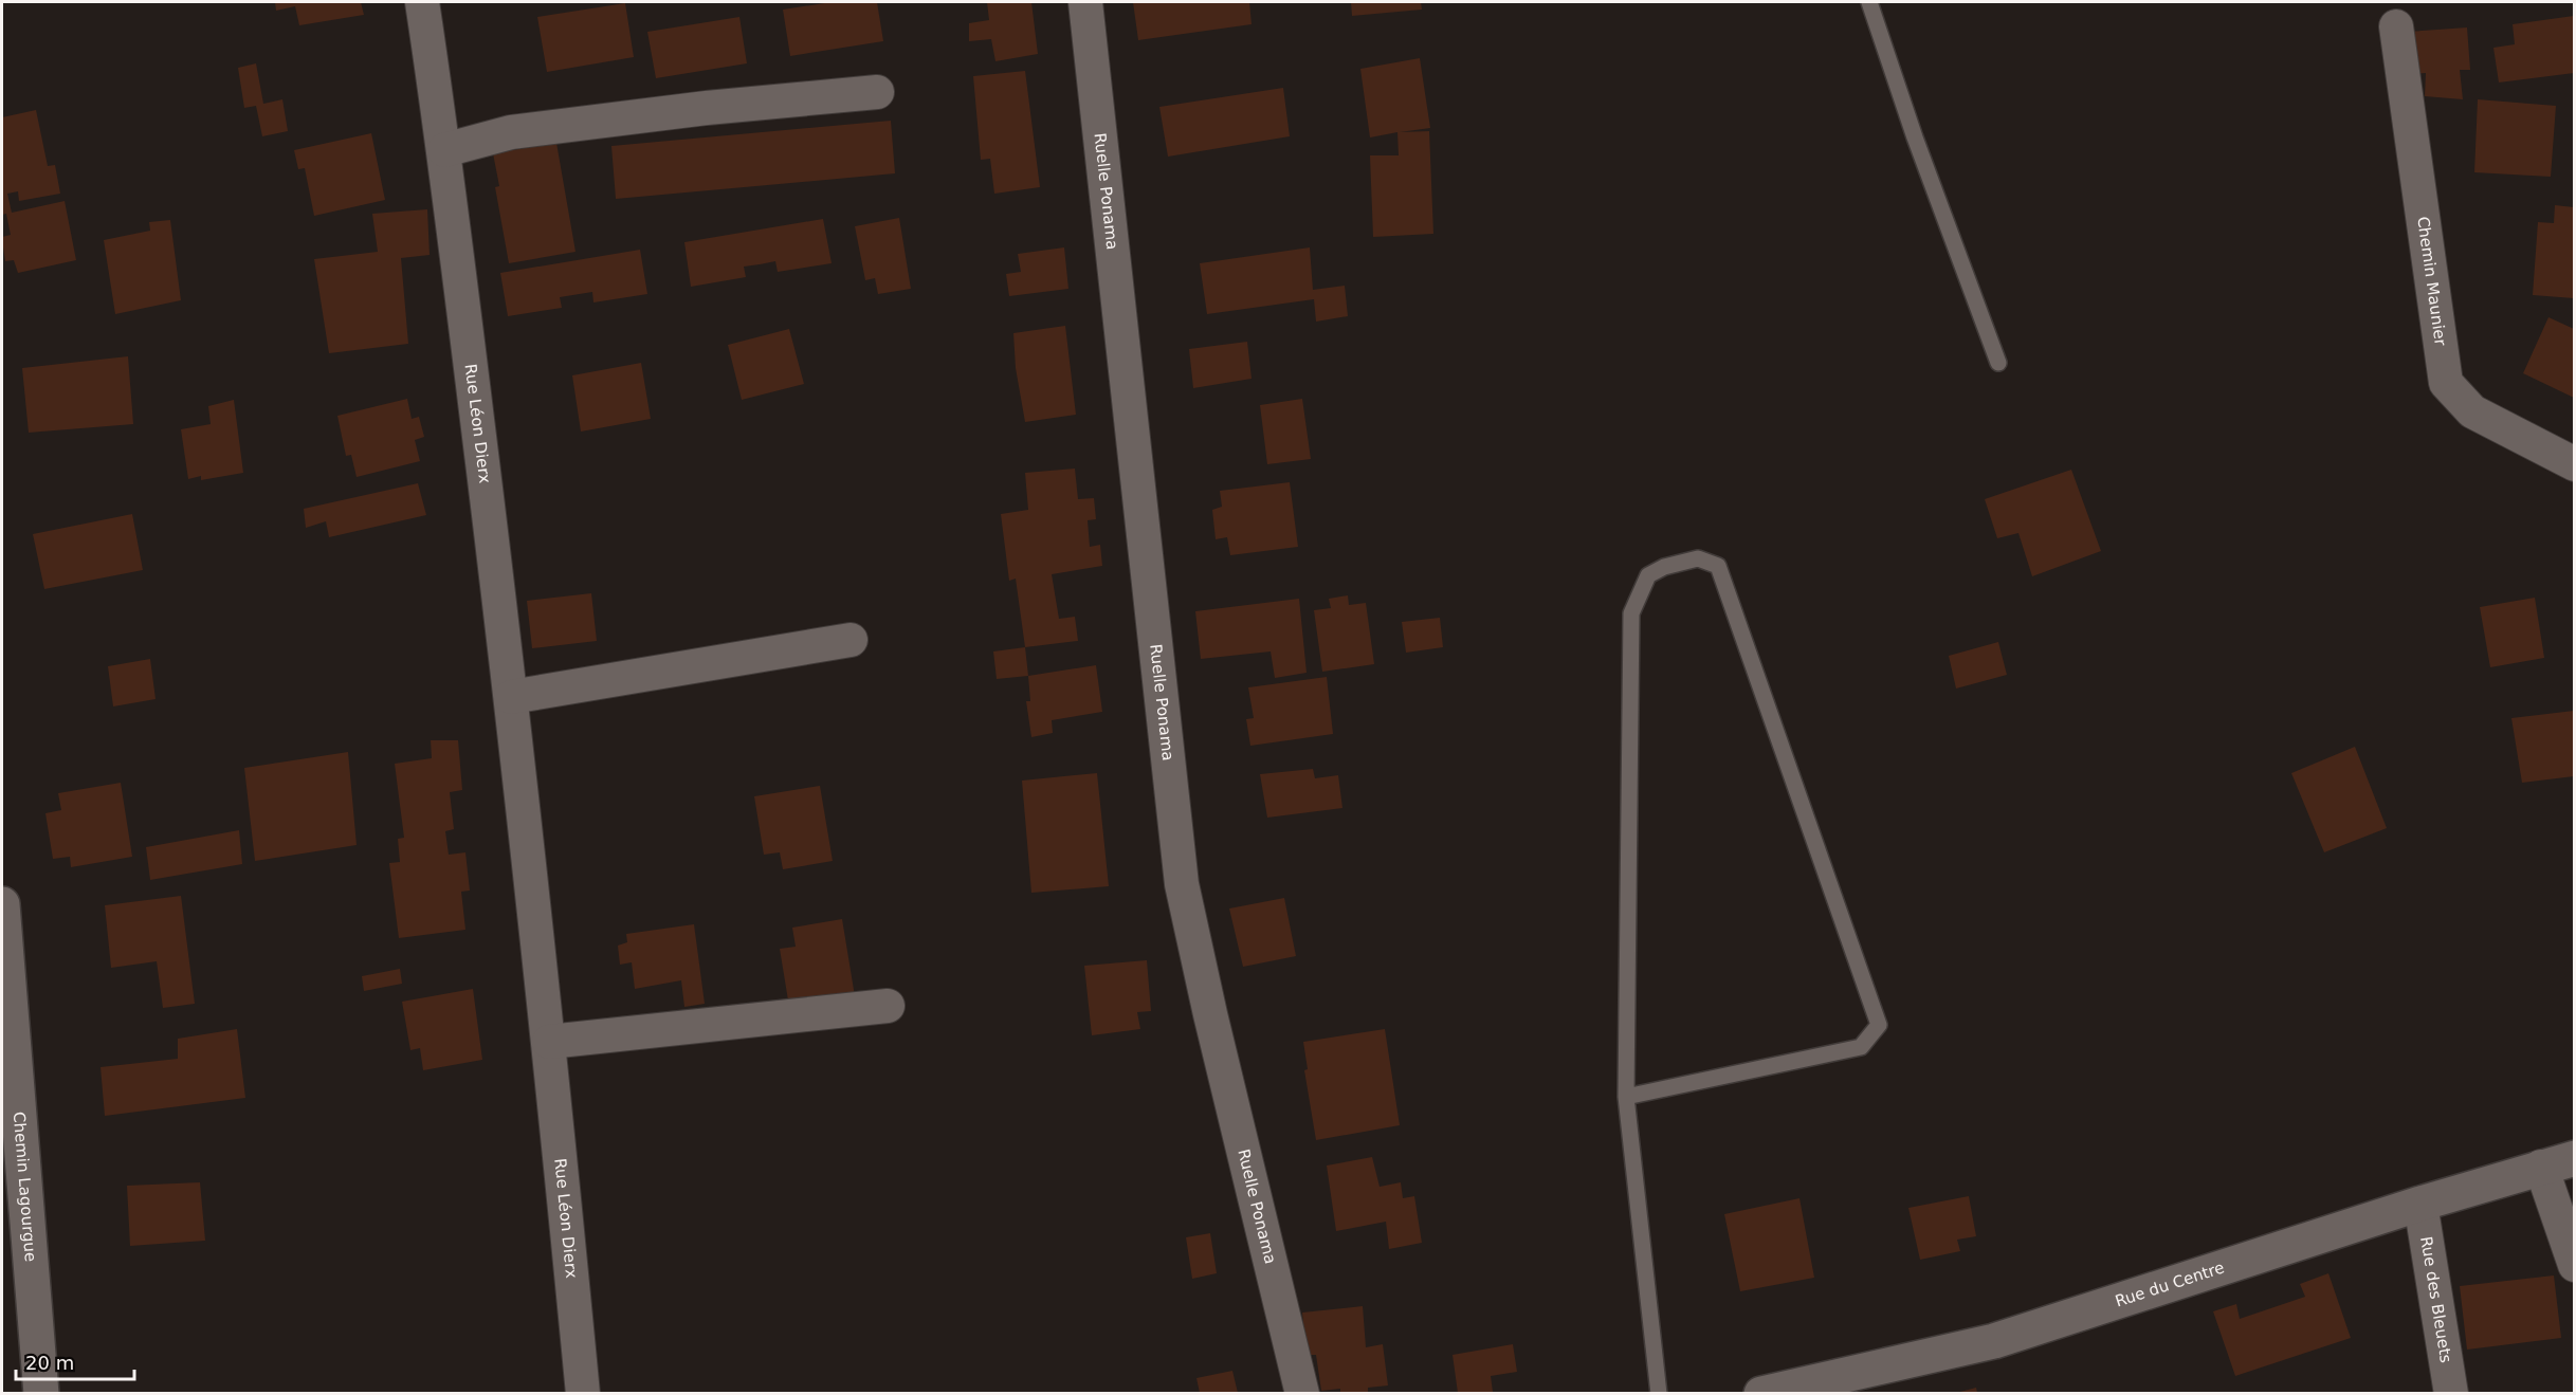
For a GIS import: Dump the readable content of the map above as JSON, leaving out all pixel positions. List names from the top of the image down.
{
  "streets": {
    "street": [
      "Ruelle Ponama",
      "Chemin Maunier",
      "Rue Léon Dierx",
      "Chemin Lagourgue",
      "Rue du Centre",
      "Rue des Bleuets"
    ]
  },
  "crossings": [
    ["Rue du Centre", "Rue des Bleuets"]
  ],
  "scale_bar": "20 m"
}
